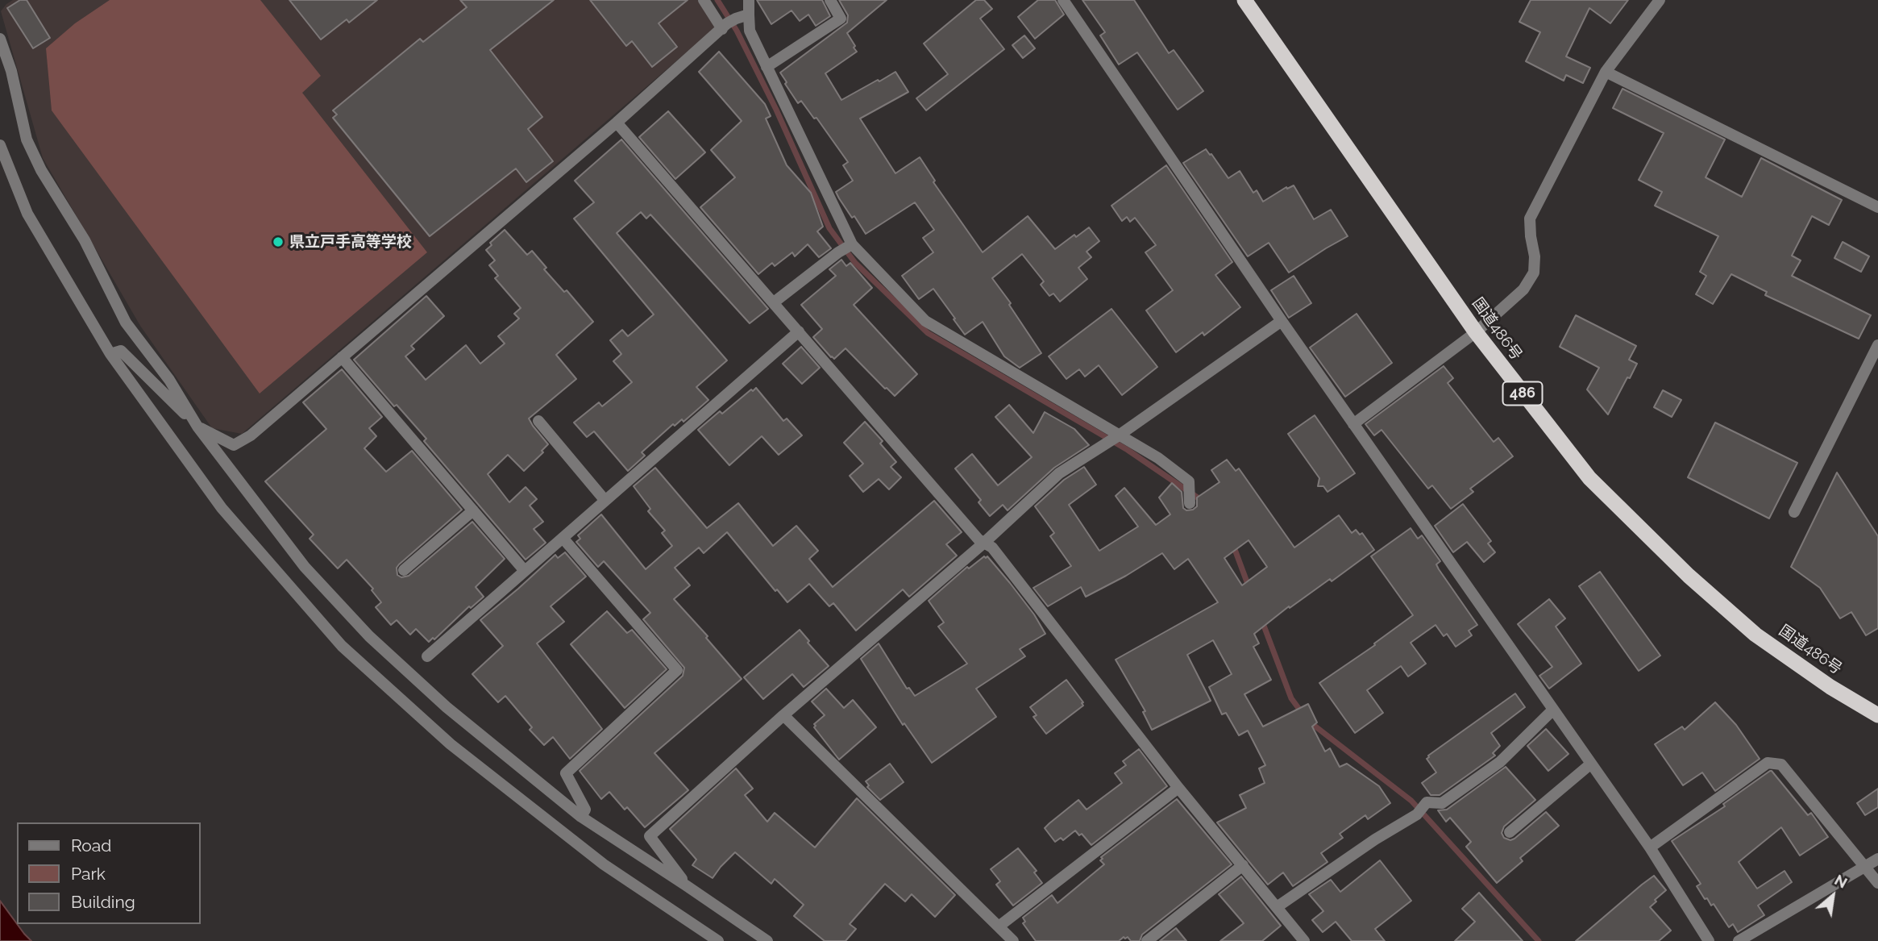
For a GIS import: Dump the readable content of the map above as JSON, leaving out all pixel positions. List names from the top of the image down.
{
  "streets": {
    "highway": ["国道486号", "486"]
  },
  "places": ["県立戸手高等学校"],
  "legend": ["Road", "Park", "Building"],
  "north": "top right"
}
